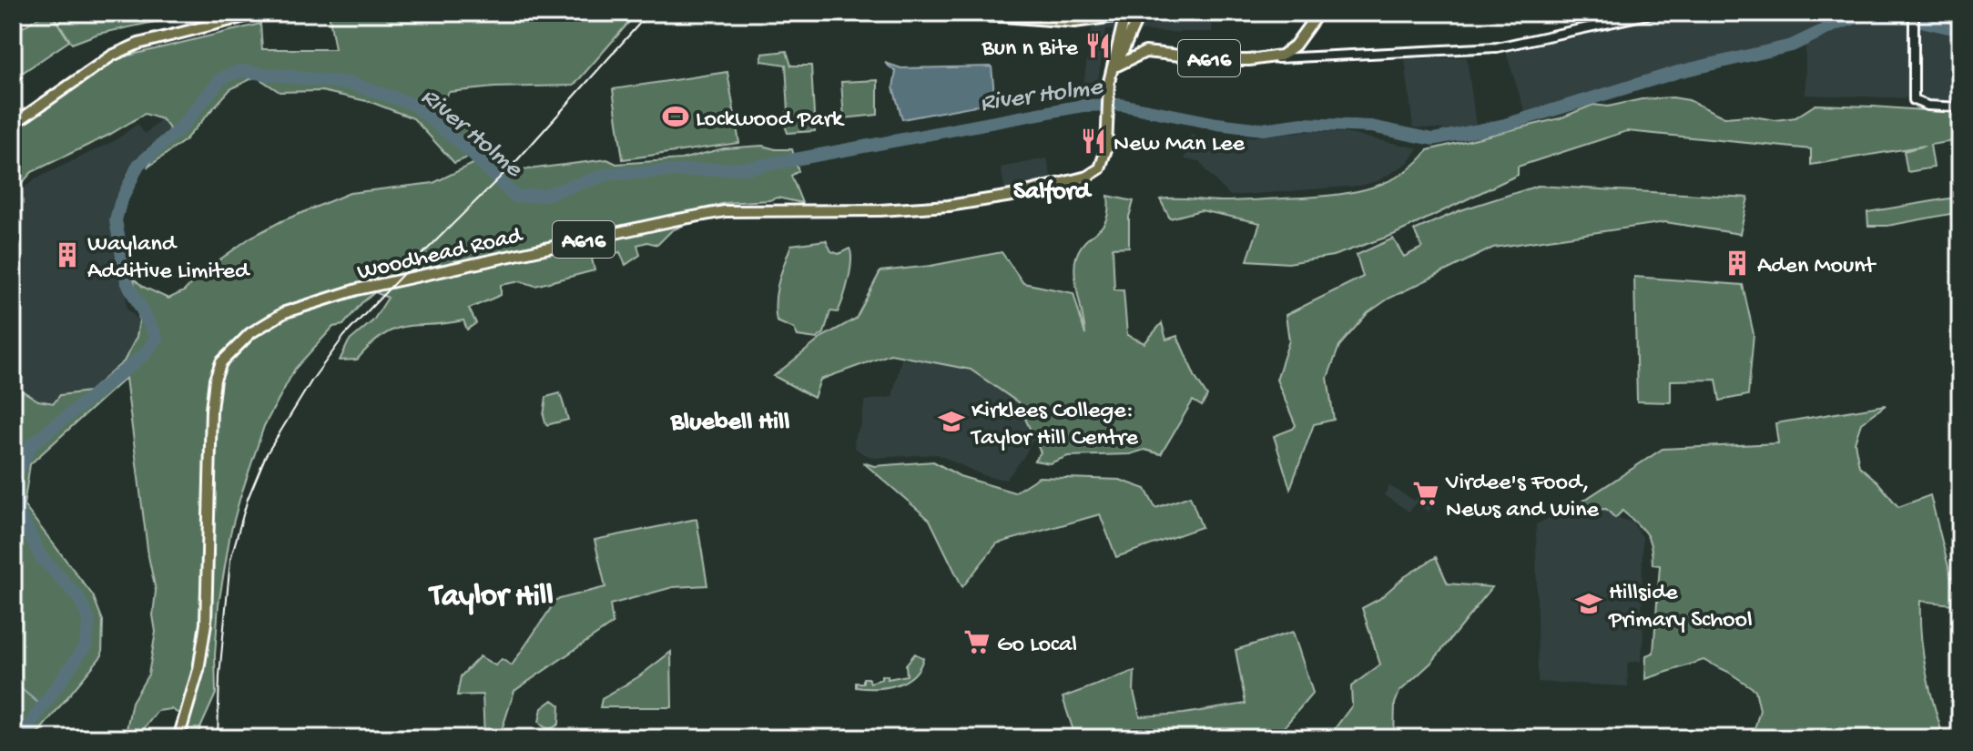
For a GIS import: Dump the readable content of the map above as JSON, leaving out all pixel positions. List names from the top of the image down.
{
  "streets": {
    "main road": ["A616", "Woodhead Road"]
  },
  "crossings": [
    ["A616", "Woodhead Road"]
  ],
  "districts": ["Salford", "Bluebell Hill", "Taylor Hill"],
  "water": ["River Holme"],
  "places": {
    "restaurant": ["Bun n Bite", "New Man Lee"],
    "sports": ["Lockwood Park"],
    "building": ["Wayland Additive Limited", "Aden Mount"],
    "school or university": ["Kirklees College: Taylor Hill Centre", "Hillside Primary School"],
    "supermarket": ["Virdee's Food, News and Wine", "Go Local"]
  }
}
